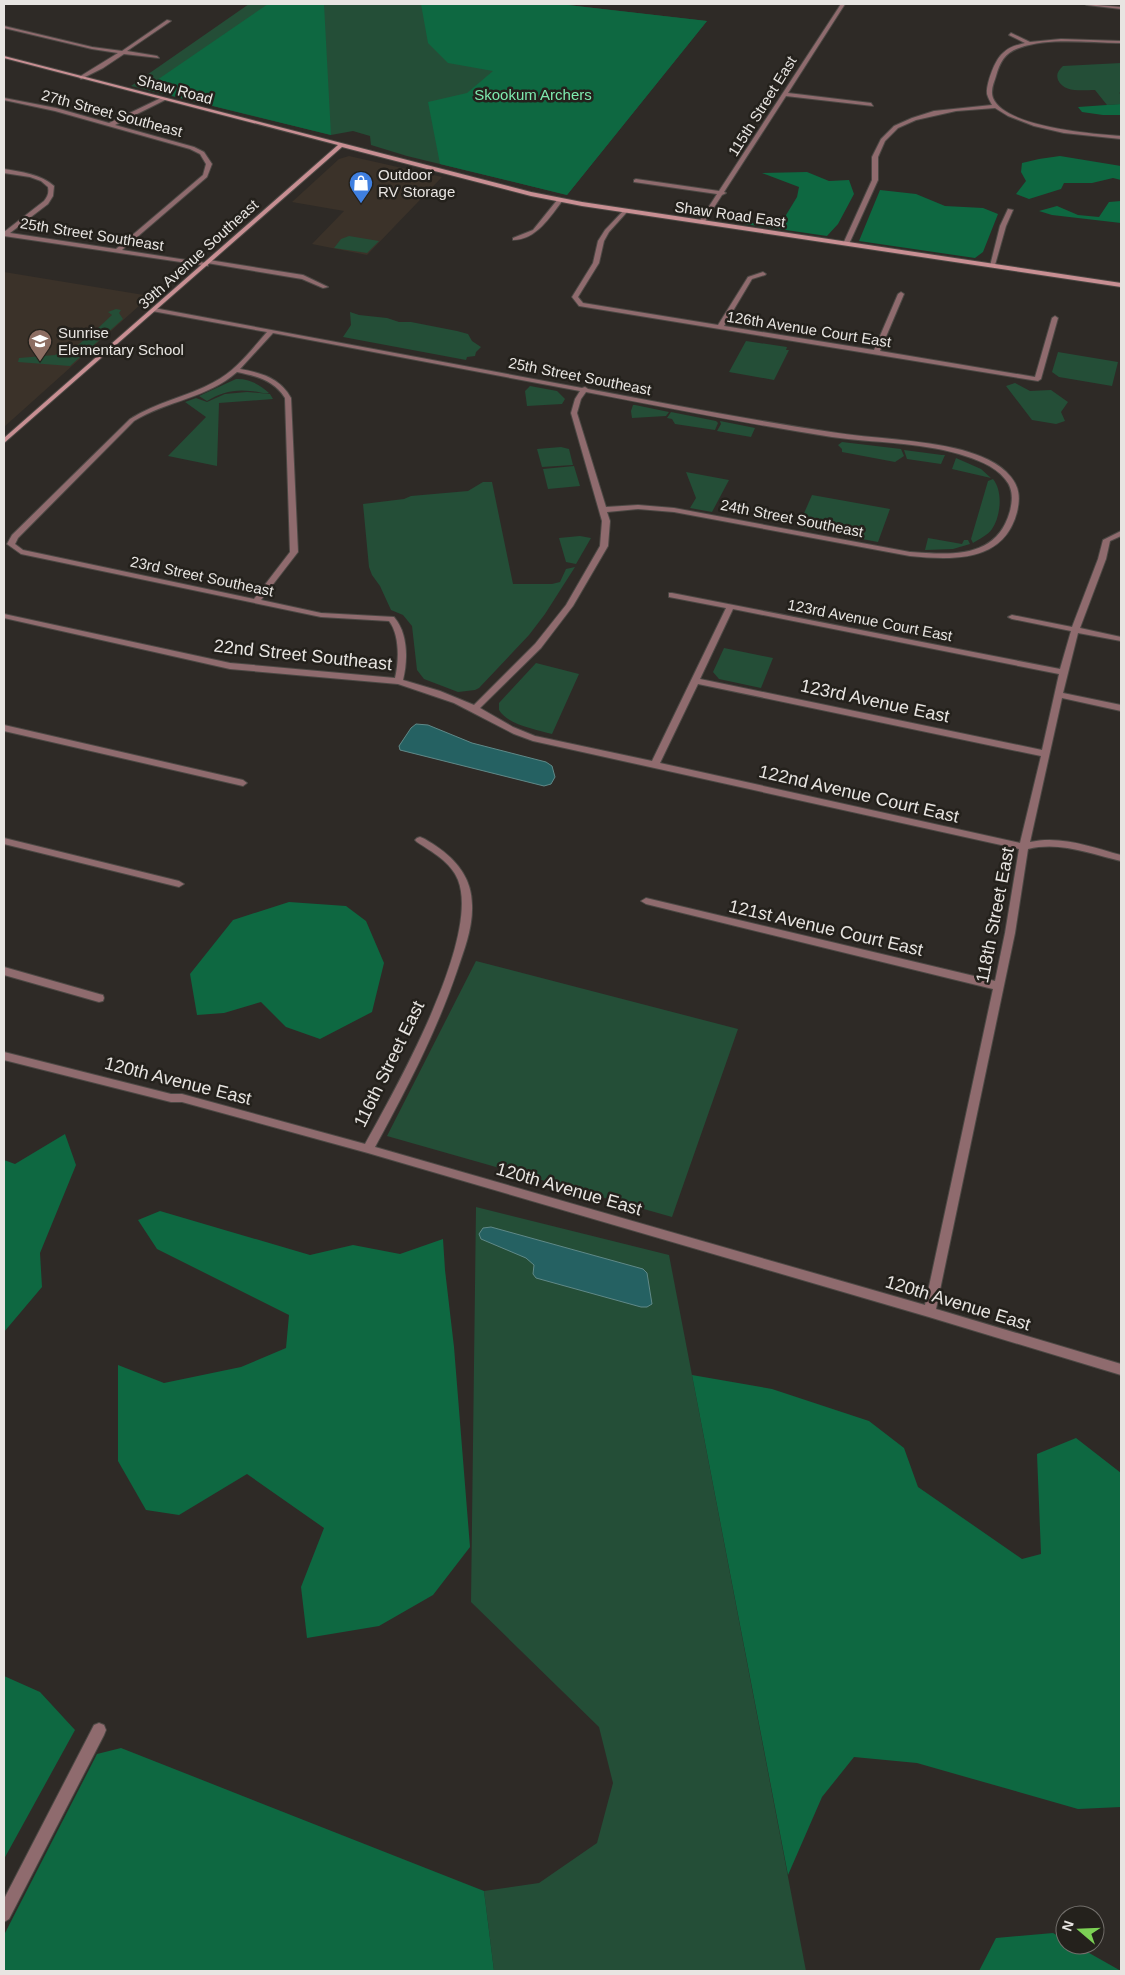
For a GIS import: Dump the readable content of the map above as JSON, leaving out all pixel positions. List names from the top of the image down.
{
  "streets": {
    "main road": ["Shaw Road", "Shaw Road East", "39th Avenue Southeast"],
    "street": [
      "115th Street East",
      "27th Street Southeast",
      "25th Street Southeast",
      "126th Avenue Court East",
      "24th Street Southeast",
      "23rd Street Southeast",
      "123rd Avenue Court East",
      "22nd Street Southeast",
      "123rd Avenue East",
      "122nd Avenue Court East",
      "118th Street East",
      "121st Avenue Court East",
      "116th Street East",
      "120th Avenue East"
    ]
  },
  "crossings": [
    ["Shaw Road", "Shaw Road East"],
    ["Shaw Road", "39th Avenue Southeast"],
    ["115th Street East", "Shaw Road East"],
    ["27th Street Southeast", "25th Street Southeast"],
    ["Shaw Road East", "39th Avenue Southeast"],
    ["Shaw Road East", "126th Avenue Court East"],
    ["25th Street Southeast", "39th Avenue Southeast"],
    ["25th Street Southeast", "24th Street Southeast"],
    ["23rd Street Southeast", "22nd Street Southeast"],
    ["123rd Avenue Court East", "118th Street East"],
    ["22nd Street Southeast", "122nd Avenue Court East"],
    ["123rd Avenue East", "118th Street East"],
    ["122nd Avenue Court East", "118th Street East"],
    ["118th Street East", "121st Avenue Court East"],
    ["118th Street East", "120th Avenue East"],
    ["116th Street East", "120th Avenue East"]
  ],
  "parks": ["Skookum Archers"],
  "places": {
    "shop": ["Outdoor RV Storage"],
    "school or university": ["Sunrise Elementary School"]
  },
  "north": "left"
}
